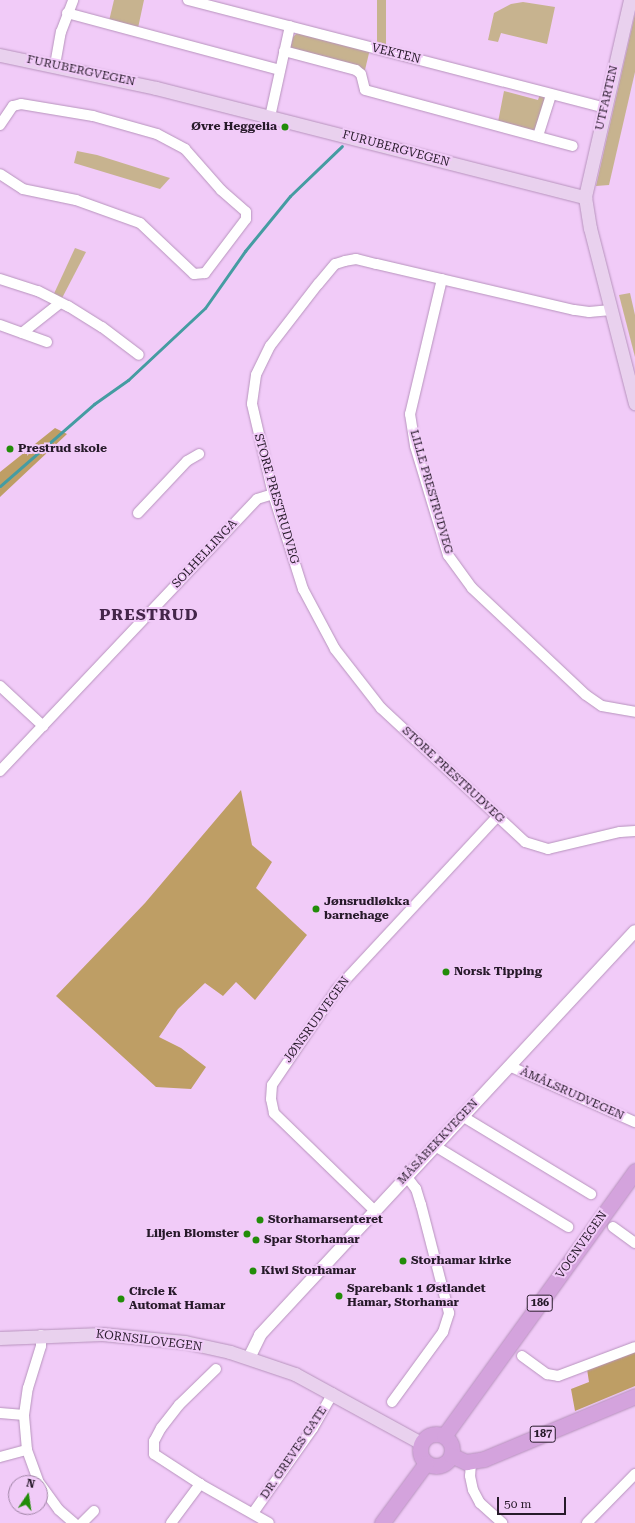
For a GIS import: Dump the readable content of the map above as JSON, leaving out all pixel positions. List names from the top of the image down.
{
  "streets": {
    "main road": [
      "FURUBERGVEGEN",
      "UTFARTEN",
      "VOGNVEGEN",
      "186",
      "KORNSILOVEGEN",
      "187"
    ],
    "street": [
      "VEKTEN",
      "LILLE PRESTRUDVEG",
      "STORE PRESTRUDVEG",
      "SOLHELLINGA",
      "JØNSRUDVEGEN",
      "ÅMÅLSRUDVEGEN",
      "MÅSÅBEKKVEGEN",
      "DR. GREVES GATE"
    ]
  },
  "crossings": [
    ["VEKTEN", "UTFARTEN"],
    ["FURUBERGVEGEN", "UTFARTEN"],
    ["LILLE PRESTRUDVEG", "STORE PRESTRUDVEG"],
    ["STORE PRESTRUDVEG", "SOLHELLINGA"],
    ["STORE PRESTRUDVEG", "JØNSRUDVEGEN"],
    ["JØNSRUDVEGEN", "MÅSÅBEKKVEGEN"],
    ["ÅMÅLSRUDVEGEN", "MÅSÅBEKKVEGEN"],
    ["MÅSÅBEKKVEGEN", "KORNSILOVEGEN"],
    ["VOGNVEGEN", "KORNSILOVEGEN"],
    ["KORNSILOVEGEN", "DR. GREVES GATE"]
  ],
  "districts": ["PRESTRUD"],
  "places": [
    "Øvre Heggelia",
    "Prestrud skole",
    "Jønsrudløkka barnehage",
    "Norsk Tipping",
    "Storhamarsenteret",
    "Liljen Blomster",
    "Spar Storhamar",
    "Storhamar kirke",
    "Kiwi Storhamar",
    "Sparebank 1 Østlandet Hamar, Storhamar",
    "Circle K Automat Hamar"
  ],
  "scale_bar": "50 m",
  "north": "top"
}
